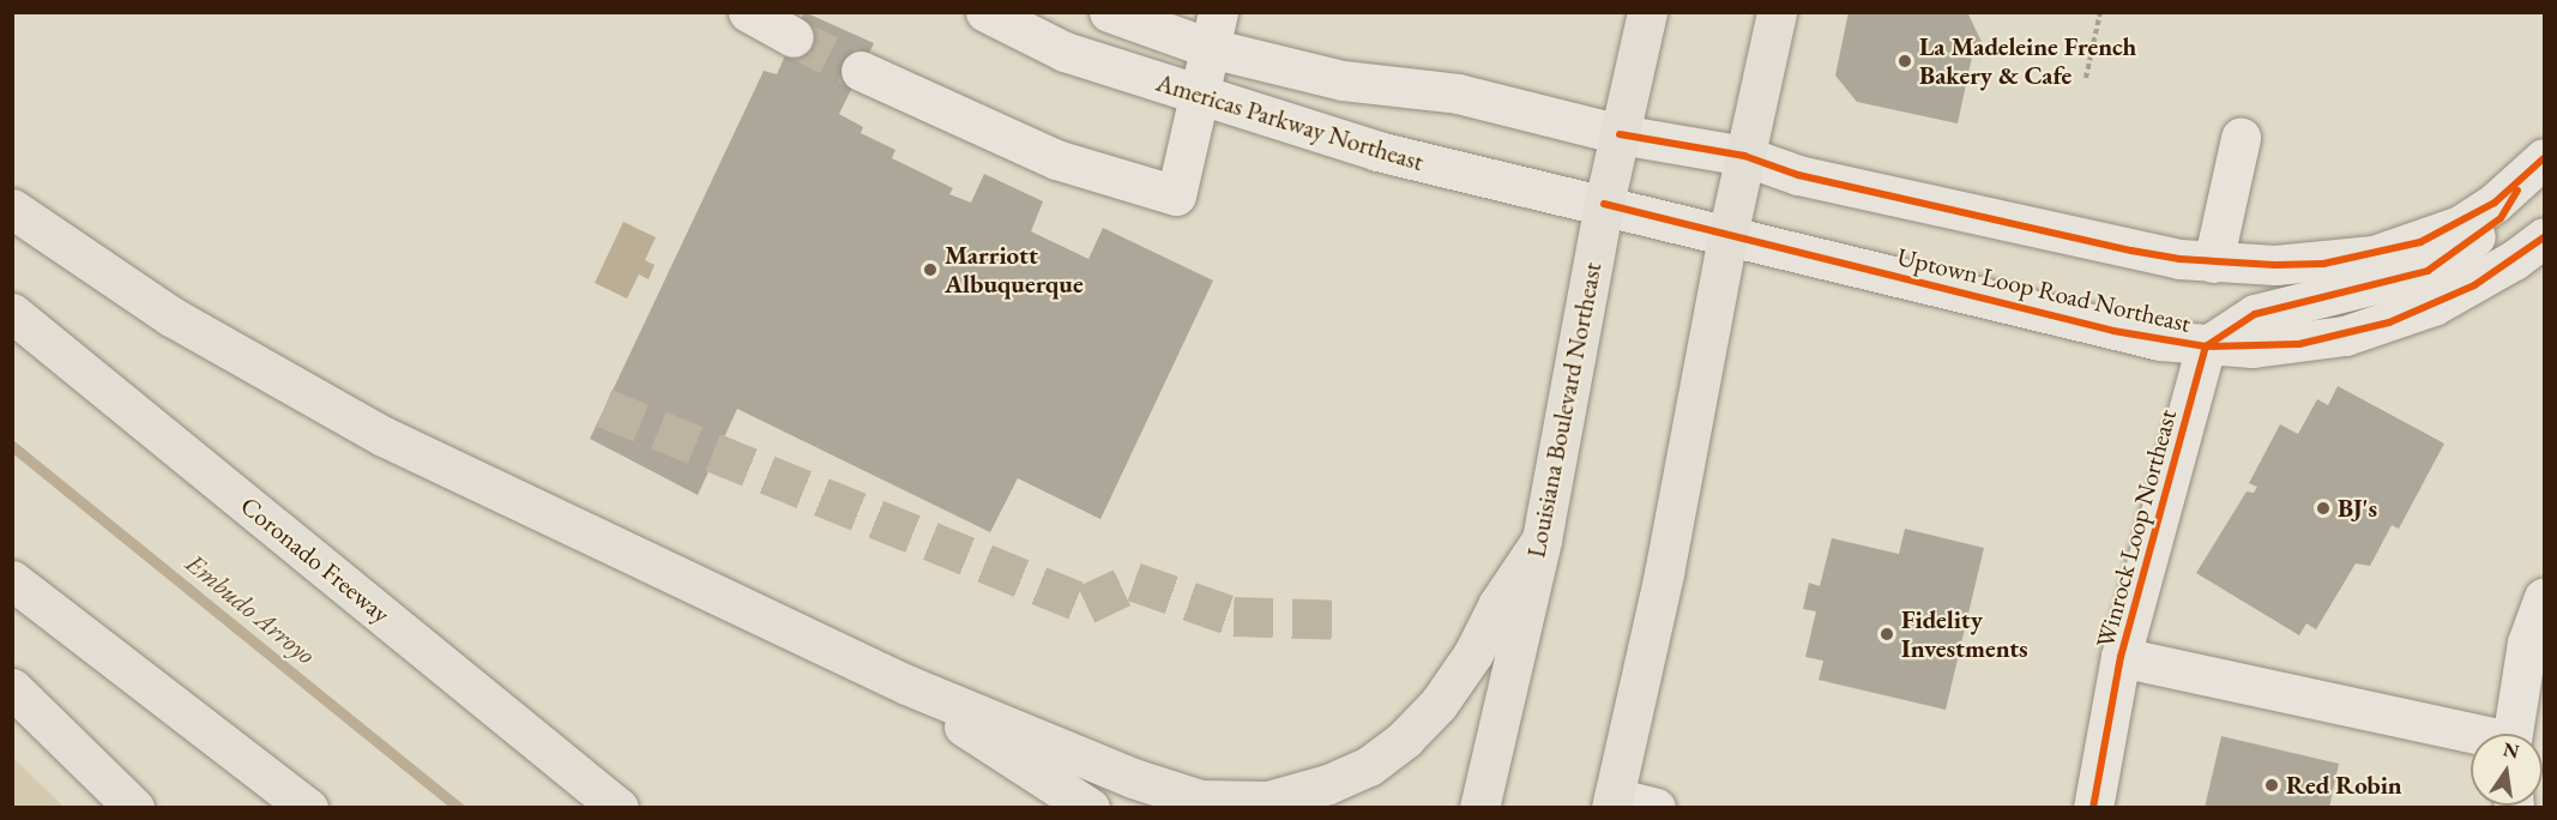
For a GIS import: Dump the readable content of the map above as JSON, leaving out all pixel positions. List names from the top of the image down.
{
  "streets": {
    "main road": ["Louisiana Boulevard Northeast", "Coronado Freeway"],
    "street": ["Americas Parkway Northeast", "Uptown Loop Road Northeast", "Winrock Loop Northeast"]
  },
  "crossings": [
    ["Americas Parkway Northeast", "Uptown Loop Road Northeast"],
    ["Americas Parkway Northeast", "Louisiana Boulevard Northeast"],
    ["Uptown Loop Road Northeast", "Louisiana Boulevard Northeast"],
    ["Uptown Loop Road Northeast", "Winrock Loop Northeast"]
  ],
  "water": ["Embudo Arroyo"],
  "places": [
    "La Madeleine French Bakery & Cafe",
    "Marriott Albuquerque",
    "BJ's",
    "Fidelity Investments",
    "Red Robin"
  ],
  "north": "top"
}
